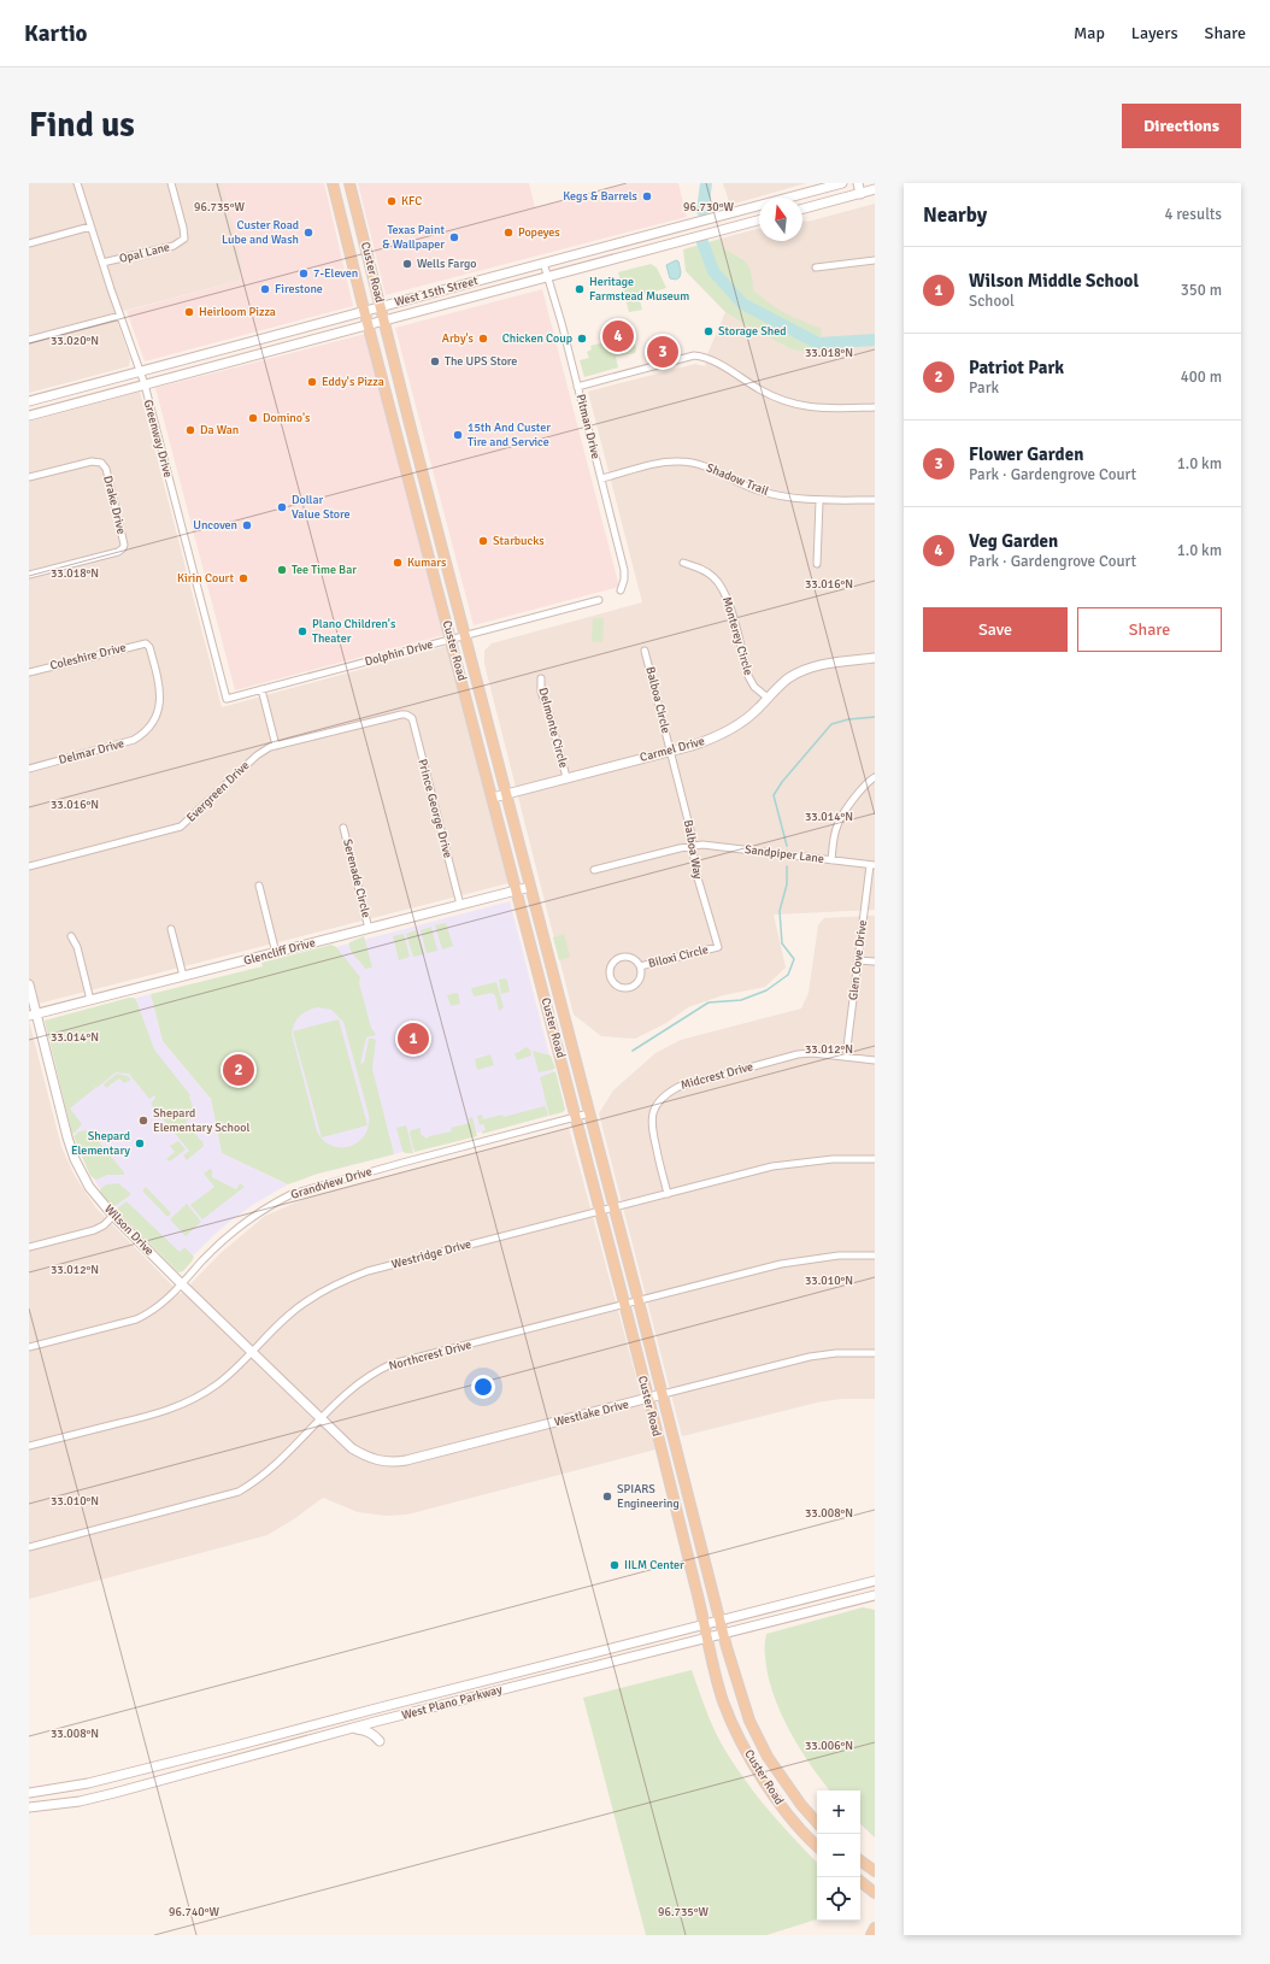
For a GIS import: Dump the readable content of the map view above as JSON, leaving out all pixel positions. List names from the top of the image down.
{
  "streets": {
    "main road": [
      "Custer Road",
      "West 15th Street",
      "Carmel Drive",
      "Glencliff Drive",
      "Wilson Drive",
      "Westlake Drive",
      "West Plano Parkway"
    ],
    "street": [
      "Opal Lane",
      "Pitman Drive",
      "Greenway Drive",
      "Shadow Trail",
      "Drake Drive",
      "Monterey Circle",
      "Dolphin Drive",
      "Coleshire Drive",
      "Balboa Circle",
      "Delmonte Circle",
      "Delmar Drive",
      "Evergreen Drive",
      "Prince George Drive",
      "Balboa Way",
      "Sandpiper Lane",
      "Serenade Circle",
      "Biloxi Circle",
      "Glen Cove Drive",
      "Midcrest Drive",
      "Grandview Drive",
      "Westridge Drive",
      "Northcrest Drive"
    ]
  },
  "crossings": [
    ["Opal Lane", "Greenway Drive"],
    ["Custer Road", "West 15th Street"],
    ["Custer Road", "Dolphin Drive"],
    ["Custer Road", "Carmel Drive"],
    ["Custer Road", "Glencliff Drive"],
    ["Custer Road", "Grandview Drive"],
    ["Custer Road", "Westridge Drive"],
    ["Custer Road", "Northcrest Drive"],
    ["Custer Road", "Westlake Drive"],
    ["Custer Road", "West Plano Parkway"],
    ["West 15th Street", "Pitman Drive"],
    ["West 15th Street", "Greenway Drive"],
    ["Pitman Drive", "Shadow Trail"],
    ["Greenway Drive", "Dolphin Drive"],
    ["Monterey Circle", "Carmel Drive"],
    ["Coleshire Drive", "Delmar Drive"],
    ["Balboa Circle", "Carmel Drive"],
    ["Balboa Circle", "Balboa Way"],
    ["Delmonte Circle", "Carmel Drive"],
    ["Carmel Drive", "Balboa Way"],
    ["Evergreen Drive", "Prince George Drive"],
    ["Prince George Drive", "Glencliff Drive"],
    ["Balboa Way", "Sandpiper Lane"],
    ["Balboa Way", "Biloxi Circle"],
    ["Sandpiper Lane", "Glen Cove Drive"],
    ["Serenade Circle", "Glencliff Drive"],
    ["Glencliff Drive", "Wilson Drive"],
    ["Glen Cove Drive", "Midcrest Drive"],
    ["Midcrest Drive", "Westridge Drive"],
    ["Grandview Drive", "Wilson Drive"],
    ["Wilson Drive", "Westridge Drive"],
    ["Wilson Drive", "Northcrest Drive"],
    ["Wilson Drive", "Westlake Drive"],
    ["Northcrest Drive", "Westlake Drive"]
  ],
  "places": [
    "Kegs & Barrels",
    "KFC",
    "Custer Road Lube and Wash",
    "Popeyes",
    "Texas Paint & Wallpaper",
    "Wells Fargo",
    "7-Eleven",
    "Firestone",
    "Heritage Farmstead Museum",
    "Heirloom Pizza",
    "Storage Shed",
    "Arby's",
    "Chicken Coup",
    "The UPS Store",
    "Eddy's Pizza",
    "Domino's",
    "Da Wan",
    "15th And Custer Tire and Service",
    "Dollar Value Store",
    "Uncoven",
    "Starbucks",
    "Kumars",
    "Tee Time Bar",
    "Kirin Court",
    "Plano Children's Theater",
    "Shepard Elementary School",
    "Shepard Elementary",
    "SPIARS Engineering",
    "IILM Center"
  ],
  "north": "top",
  "page": {
    "header": "Kartio",
    "nav": ["Map", "Layers", "Share"],
    "buttons": [
      "Directions",
      ["Save", "Share"]
    ],
    "title": "Find us",
    "heading": ["Nearby", "4 results"],
    "list": [
      {
        "mark": "1",
        "name": "Wilson Middle School",
        "note": "School",
        "value": "350 m"
      },
      {
        "mark": "2",
        "name": "Patriot Park",
        "note": "Park",
        "value": "400 m"
      },
      {
        "mark": "3",
        "name": "Flower Garden",
        "note": "Park · Gardengrove Court",
        "value": "1.0 km"
      },
      {
        "mark": "4",
        "name": "Veg Garden",
        "note": "Park · Gardengrove Court",
        "value": "1.0 km"
      }
    ],
    "pins": [
      "4",
      "3",
      "1",
      "2"
    ],
    "map_buttons": ["+", "−"]
  },
  "coordinates": [
    "96.735°W",
    "96.730°W",
    "33.020°N",
    "33.018°N",
    "33.016°N",
    "33.014°N",
    "33.012°N",
    "33.010°N",
    "33.008°N",
    "33.006°N",
    "96.740°W"
  ]
}
